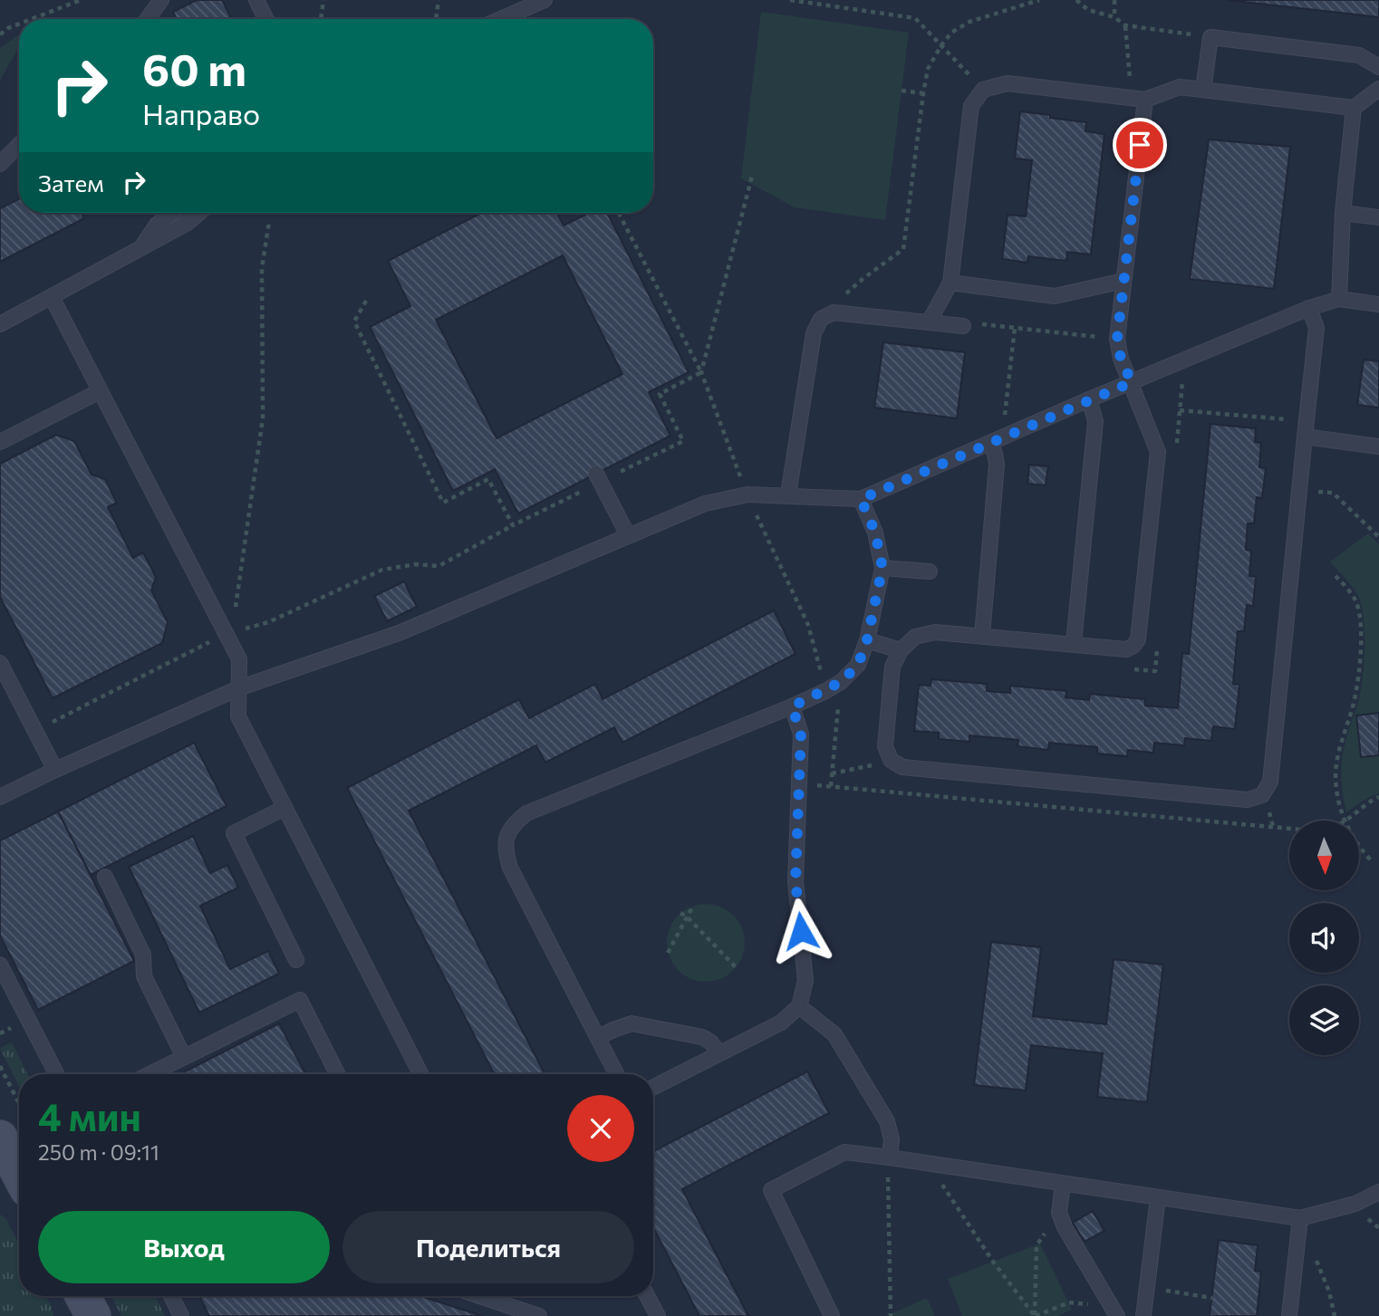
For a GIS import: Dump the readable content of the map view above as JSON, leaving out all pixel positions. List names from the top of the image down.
{
  "north": "bottom",
  "page": {
    "turn": ["60 m", "Направо"],
    "then": "Затем",
    "heading": ["4 мин", "250 m · 09:11"],
    "buttons": ["Выход", "Поделиться"]
  }
}
